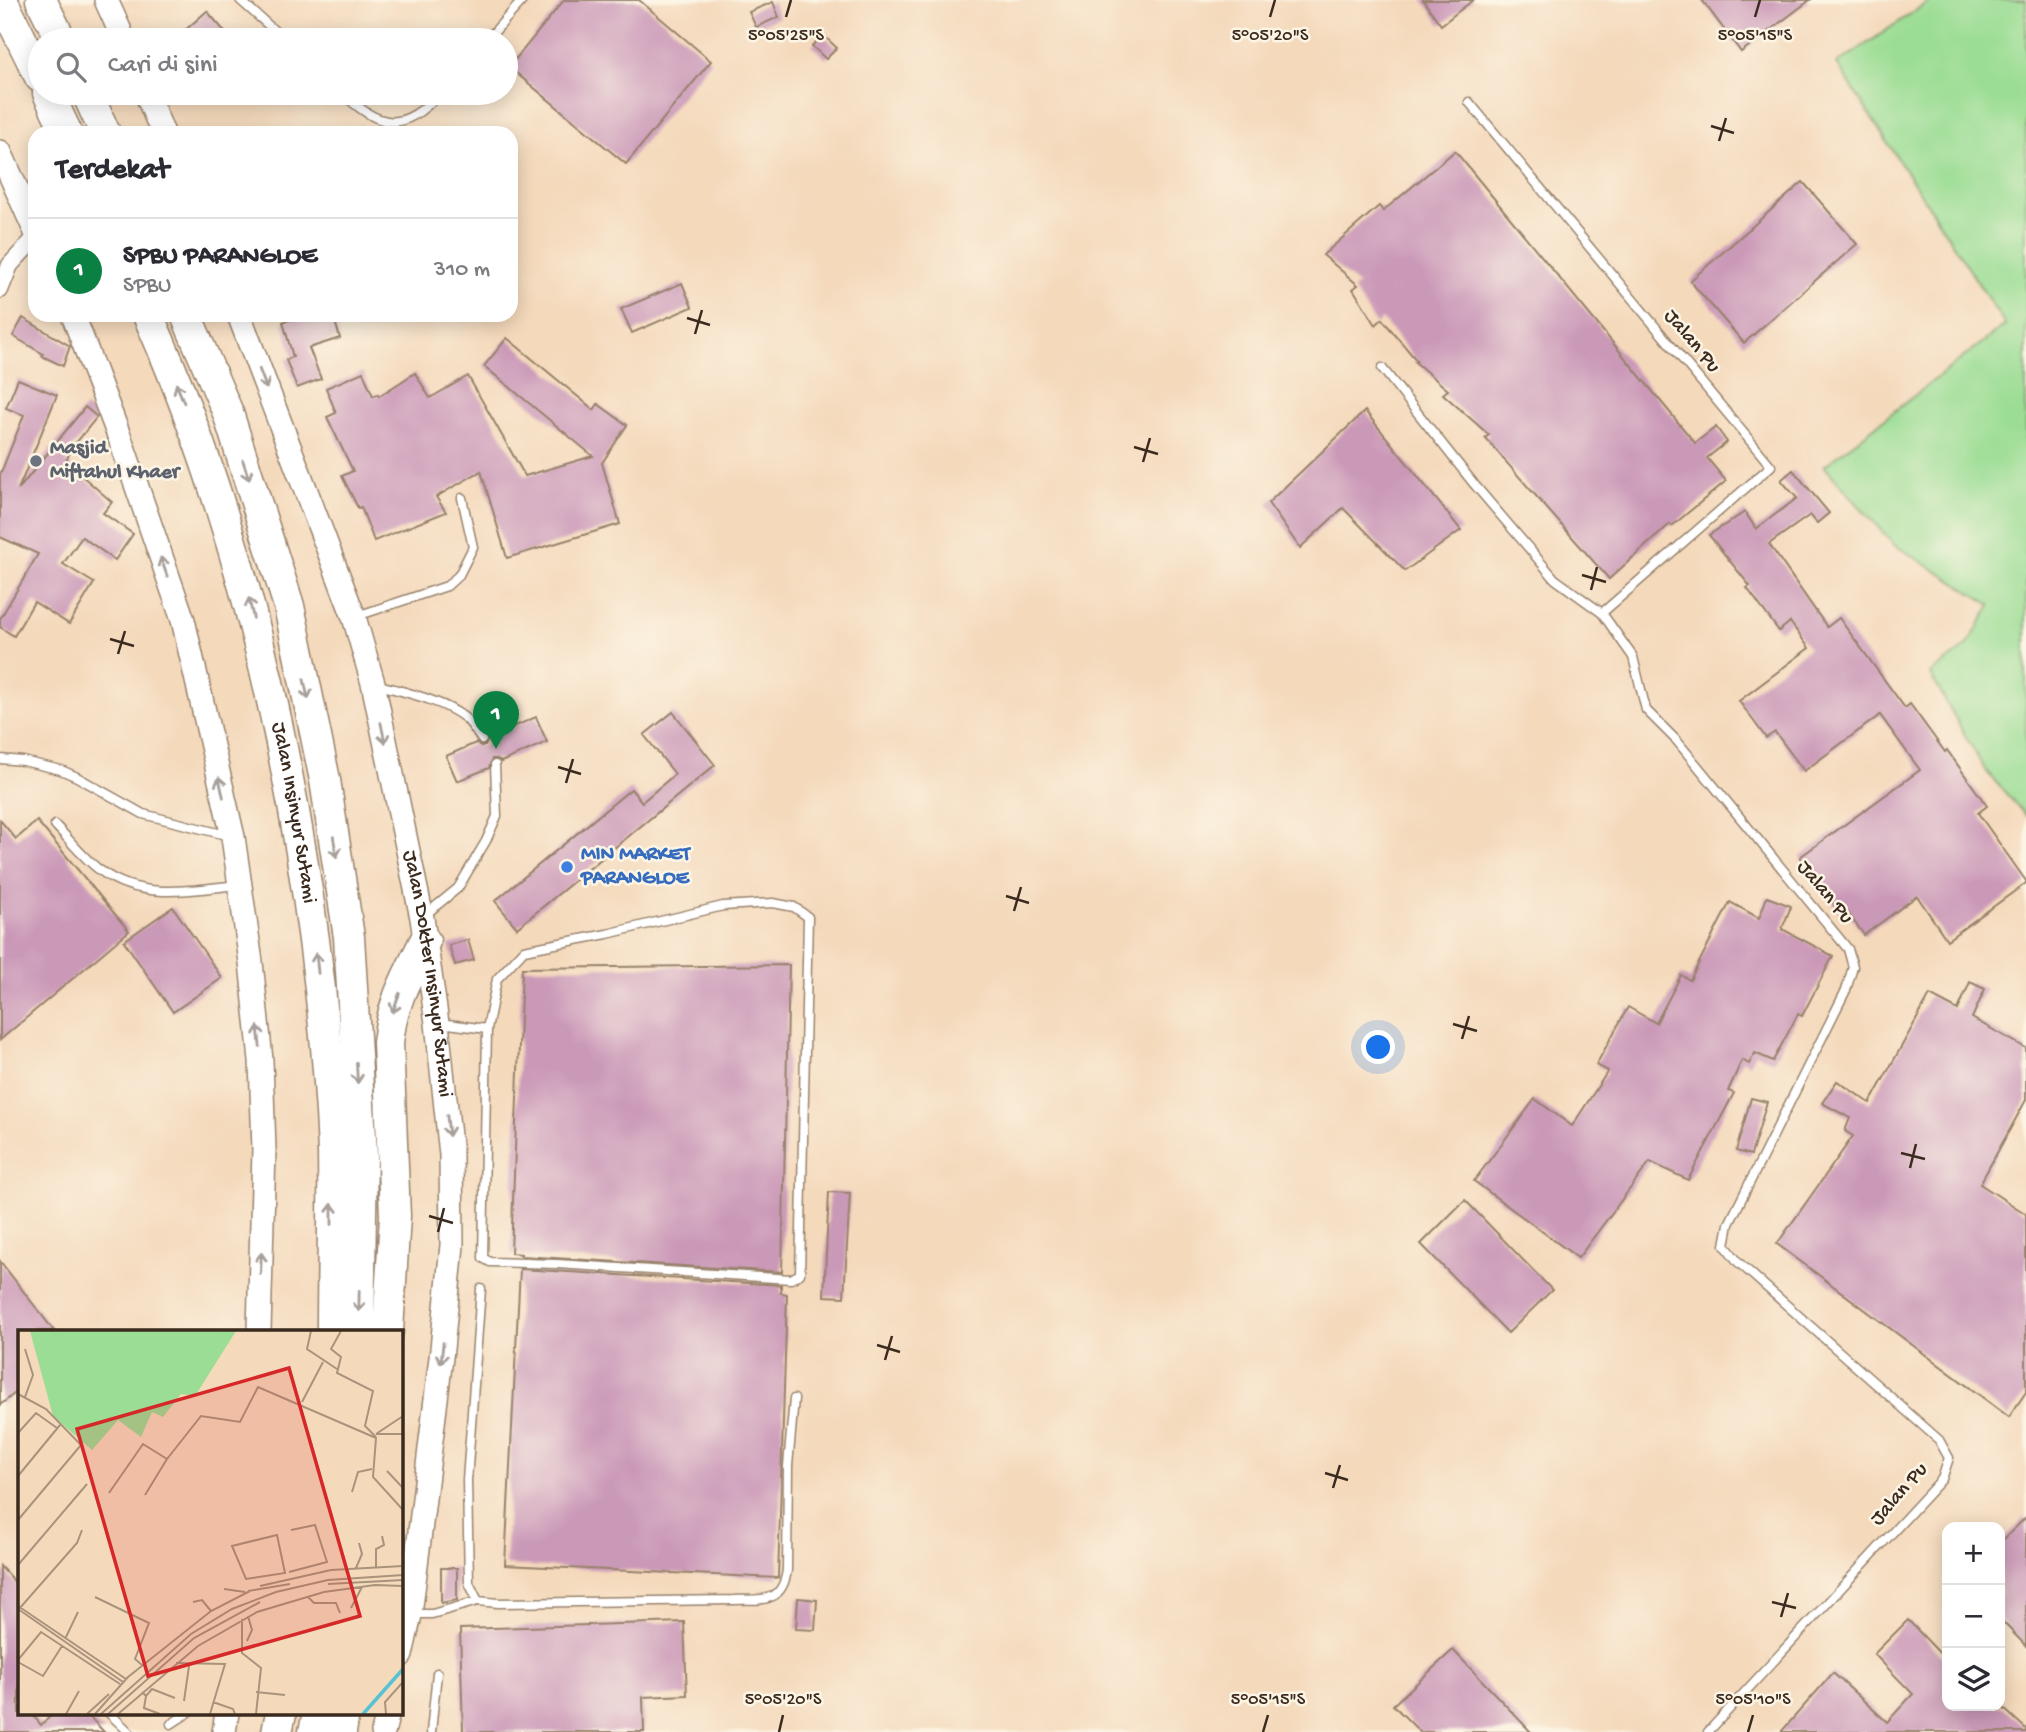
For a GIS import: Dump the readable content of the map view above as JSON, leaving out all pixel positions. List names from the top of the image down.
{
  "streets": {
    "highway": ["Jalan Insinyur Sutami"],
    "street": ["Jalan Dokter Insinyur Sutami"],
    "lane": ["Jalan Pu"]
  },
  "places": ["Masjid Miftahul Khaer", "MIN MARKET PARANGLOE"],
  "page": {
    "search": "Cari di sini",
    "heading": "Terdekat",
    "list": [
      {
        "mark": "1",
        "name": "SPBU PARANGLOE",
        "note": "SPBU",
        "value": "310 m"
      }
    ],
    "pins": "1",
    "map_buttons": ["+", "−"]
  },
  "coordinates": [
    "5°05'25\"S",
    "5°05'20\"S",
    "5°05'15\"S",
    "5°05'10\"S"
  ]
}
